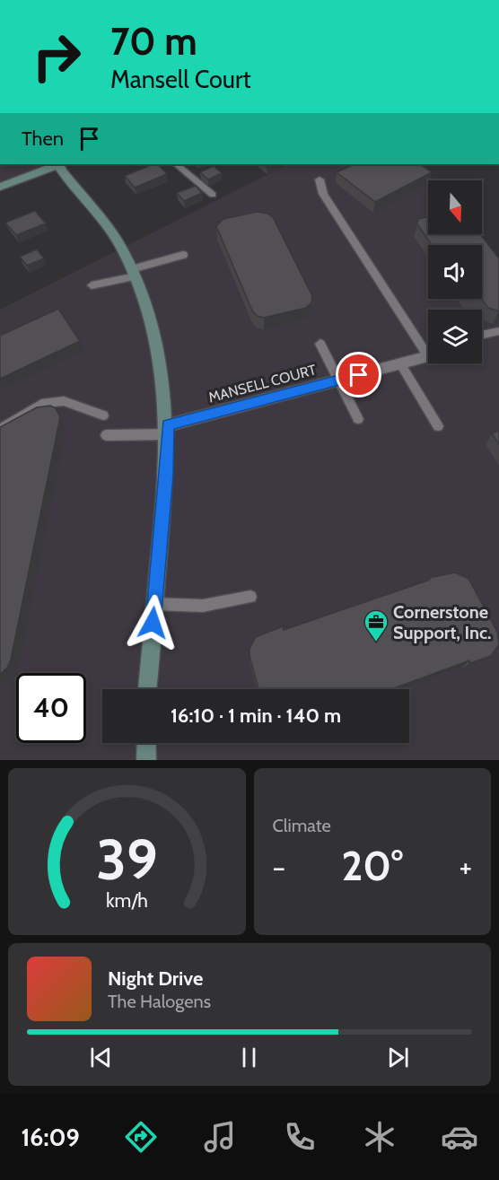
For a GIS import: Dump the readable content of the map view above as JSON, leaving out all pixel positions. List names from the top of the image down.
{
  "streets": {
    "street": ["MANSELL COURT"]
  },
  "places": {
    "office": ["Cornerstone Support, Inc."]
  },
  "north": "bottom",
  "page": {
    "turn": ["70 m", "Mansell Court"],
    "then": "Then",
    "limit": "40",
    "trip": "16:10 · 1 min · 140 m",
    "tile": "Climate",
    "heat": ["−", "20°", "+"],
    "song": ["Night Drive", "The Halogens"],
    "tabs": "16:09",
    "gauge": ["39", "km/h"]
  }
}
